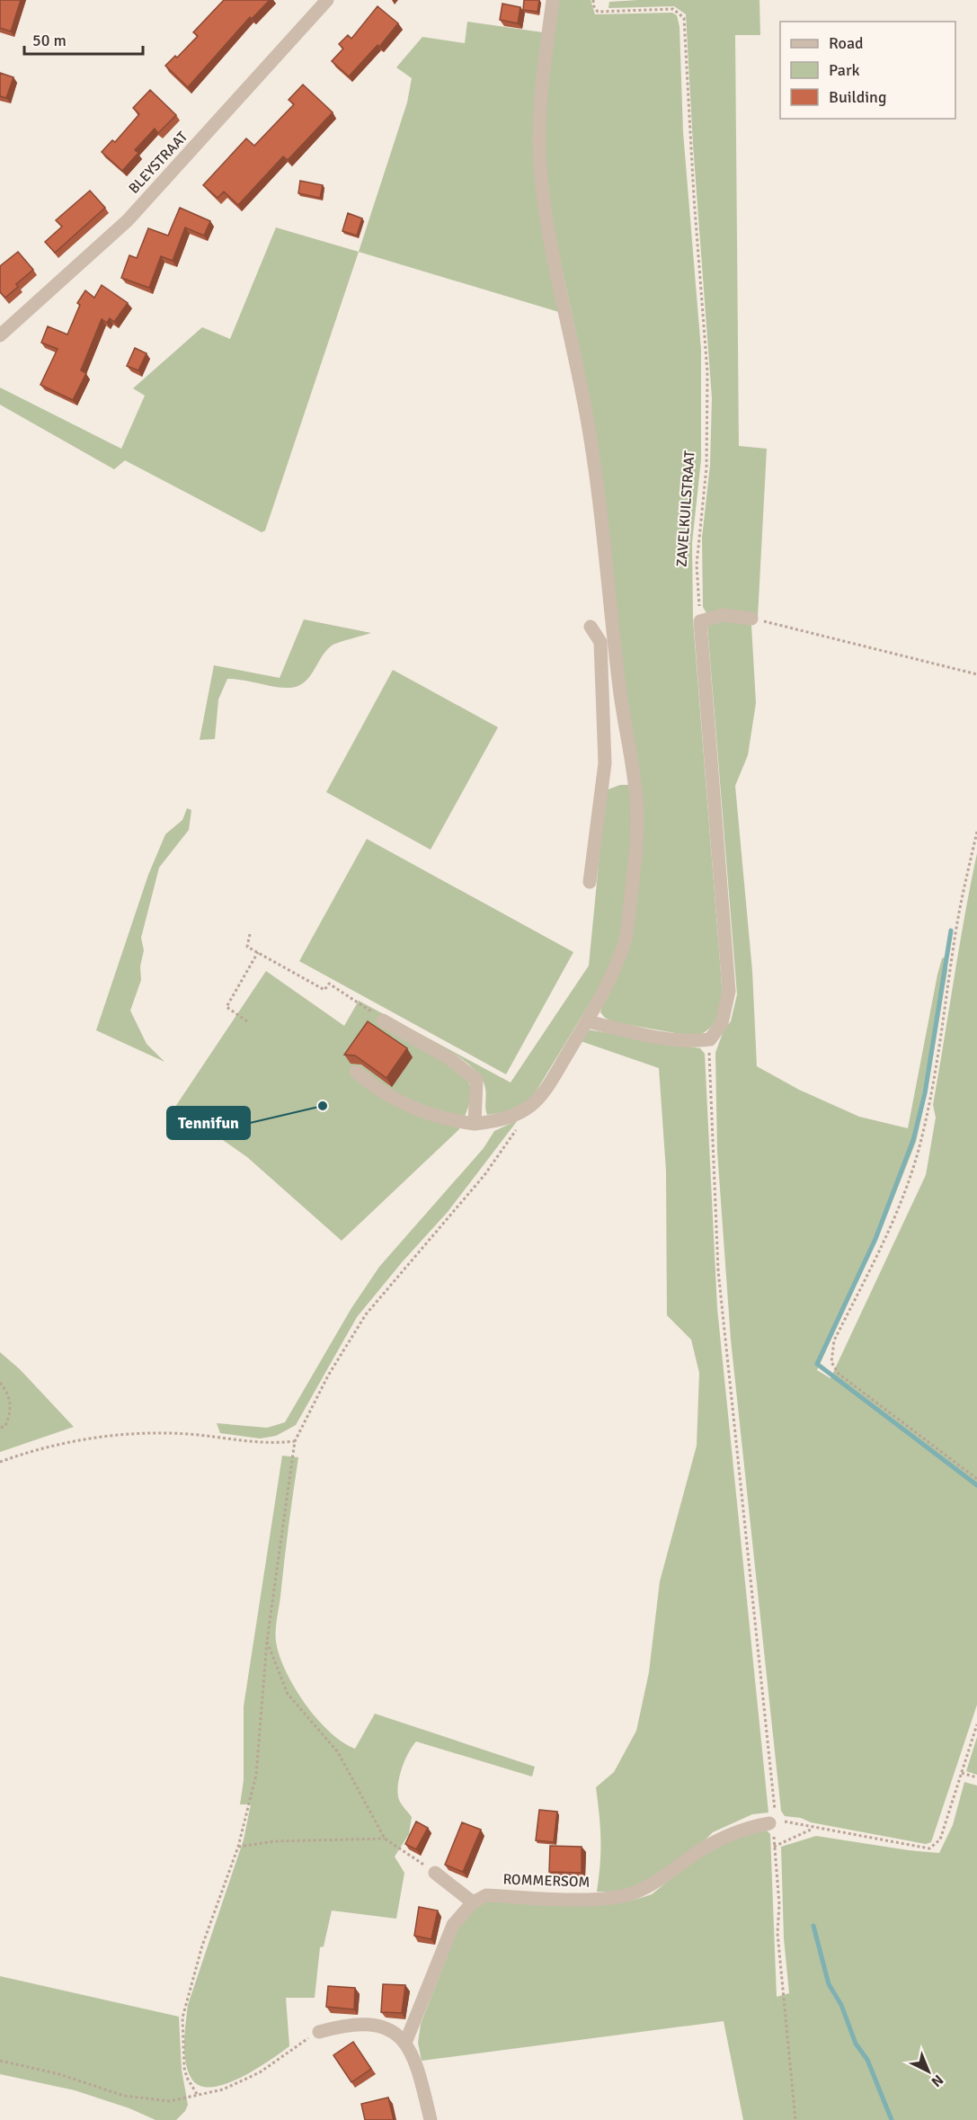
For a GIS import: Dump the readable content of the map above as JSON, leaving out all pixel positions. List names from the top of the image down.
{
  "streets": {
    "street": ["BLEYSTRAAT", "ROMMERSOM"],
    "path": ["ZAVELKUILSTRAAT"]
  },
  "places": ["Tennifun"],
  "legend": ["Road", "Park", "Building"],
  "scale_bar": "50 m",
  "north": "bottom right"
}
